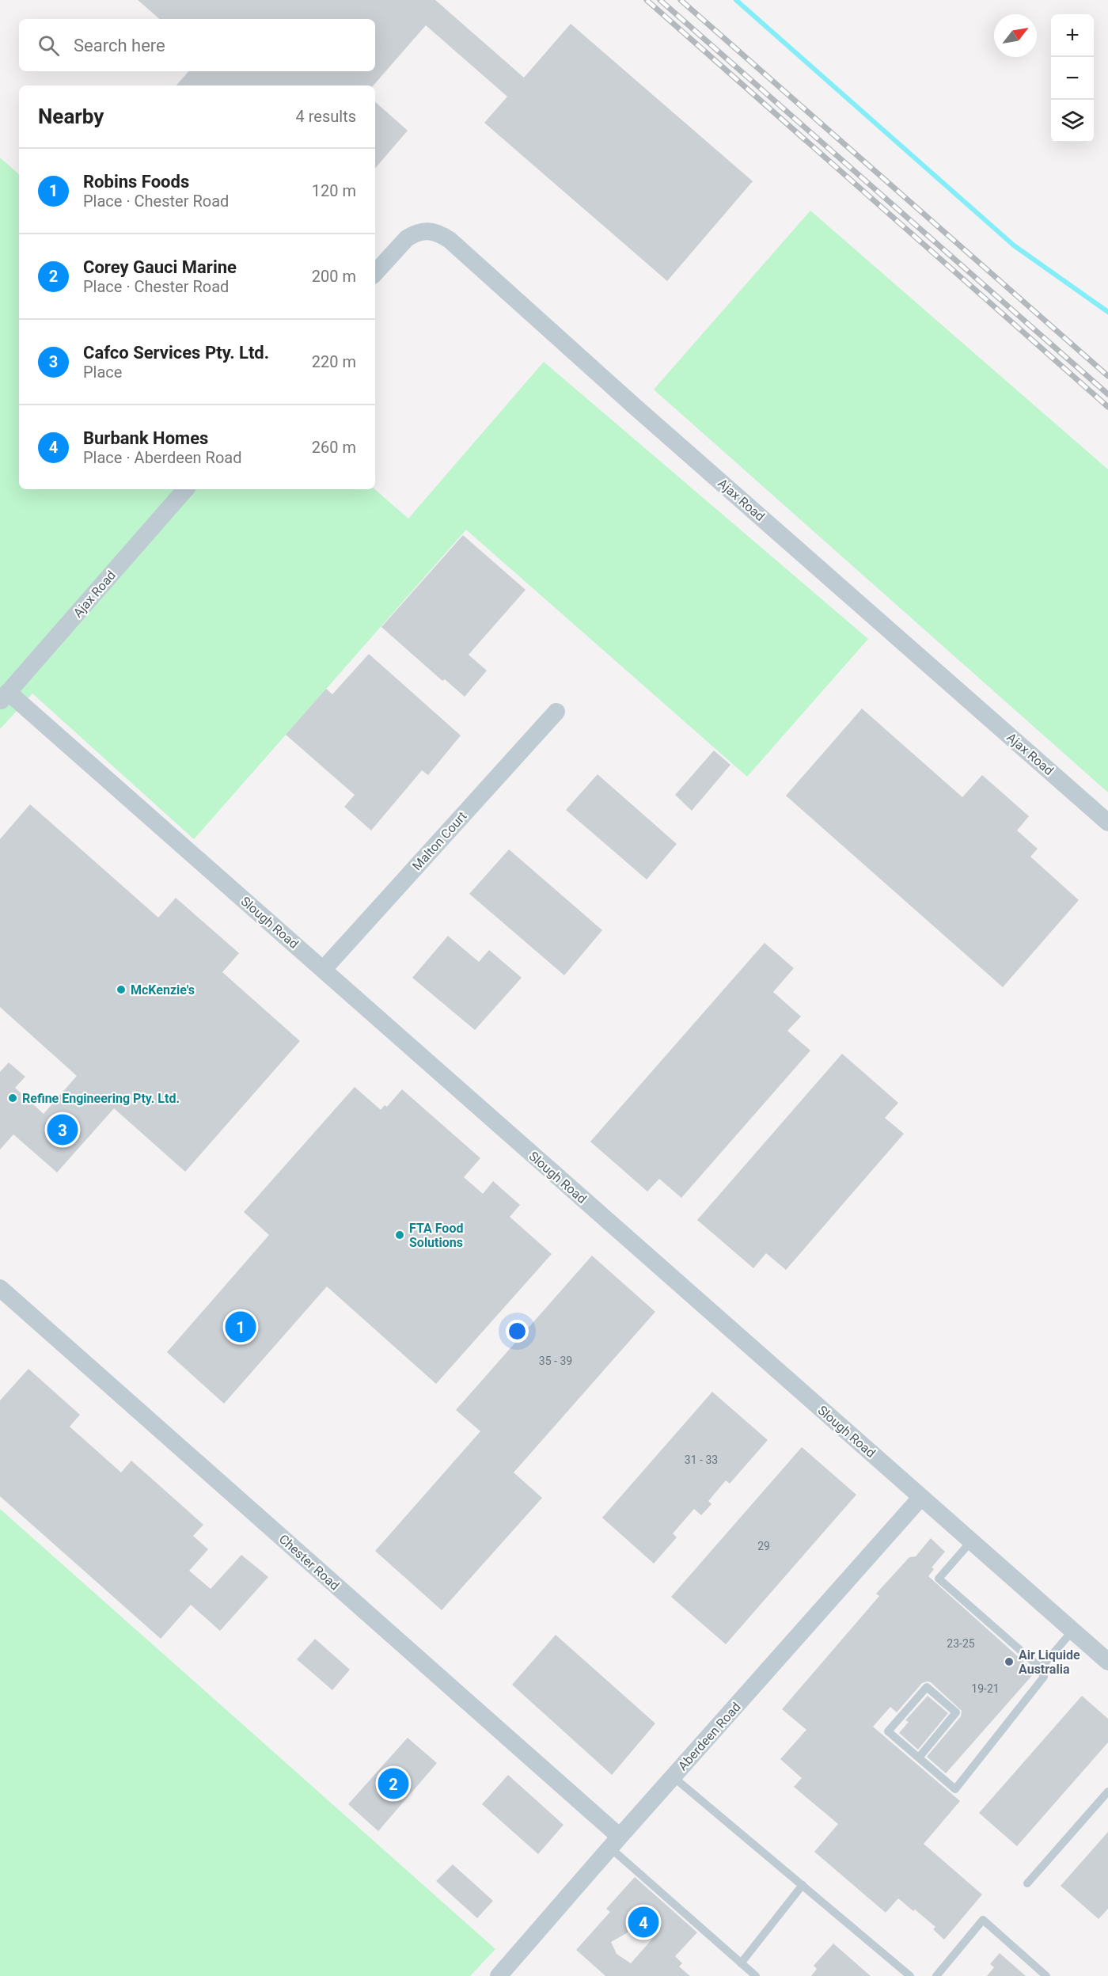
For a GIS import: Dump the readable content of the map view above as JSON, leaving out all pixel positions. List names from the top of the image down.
{
  "streets": {
    "street": [
      "Ajax Road",
      "Malton Court",
      "Slough Road",
      "Chester Road",
      "Aberdeen Road"
    ]
  },
  "crossings": [
    ["Ajax Road", "Slough Road"],
    ["Malton Court", "Slough Road"],
    ["Slough Road", "Aberdeen Road"],
    ["Chester Road", "Aberdeen Road"]
  ],
  "places": [
    "McKenzie's",
    "Refine Engineering Pty. Ltd.",
    "FTA Food Solutions",
    "Air Liquide Australia"
  ],
  "house_numbers": [
    "35 - 39",
    "31 - 33",
    "29",
    "23-25",
    "19-21"
  ],
  "north": "top right",
  "page": {
    "map_buttons": ["+", "−"],
    "search": "Search here",
    "heading": ["Nearby", "4 results"],
    "list": [
      {
        "mark": "1",
        "name": "Robins Foods",
        "note": "Place · Chester Road",
        "value": "120 m"
      },
      {
        "mark": "2",
        "name": "Corey Gauci Marine",
        "note": "Place · Chester Road",
        "value": "200 m"
      },
      {
        "mark": "3",
        "name": "Cafco Services Pty. Ltd.",
        "note": "Place",
        "value": "220 m"
      },
      {
        "mark": "4",
        "name": "Burbank Homes",
        "note": "Place · Aberdeen Road",
        "value": "260 m"
      }
    ],
    "pins": [
      "3",
      "1",
      "2",
      "4"
    ]
  }
}
